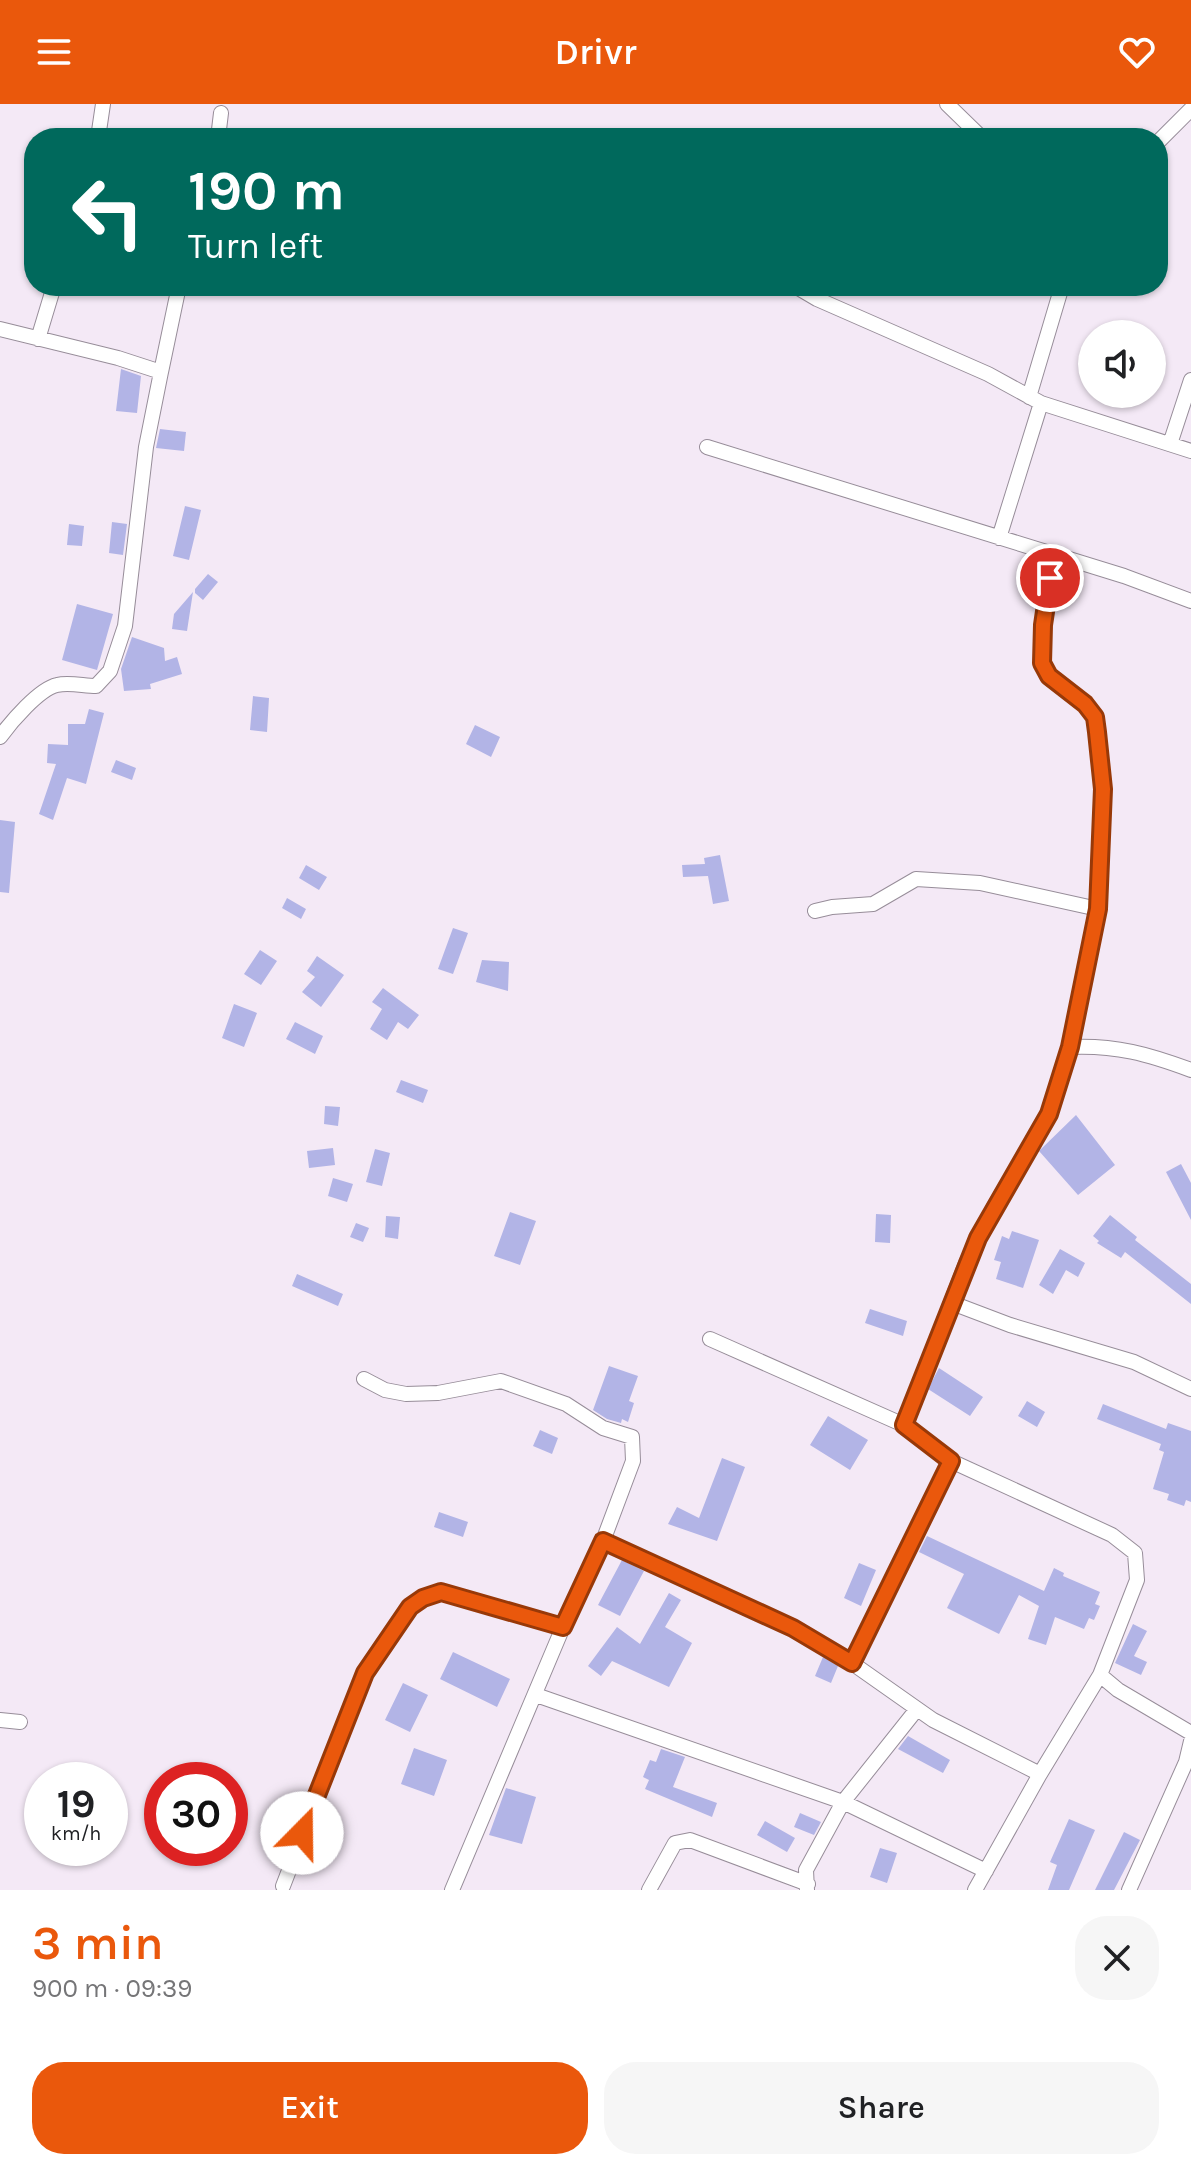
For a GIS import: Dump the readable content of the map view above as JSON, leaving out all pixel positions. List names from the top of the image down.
{
  "page": {
    "header": "Drivr",
    "turn": ["190 m", "Turn left"],
    "speed": "19 km/h",
    "limit": "30",
    "heading": ["3 min", "900 m · 09:39"],
    "buttons": ["Exit", "Share"]
  }
}
